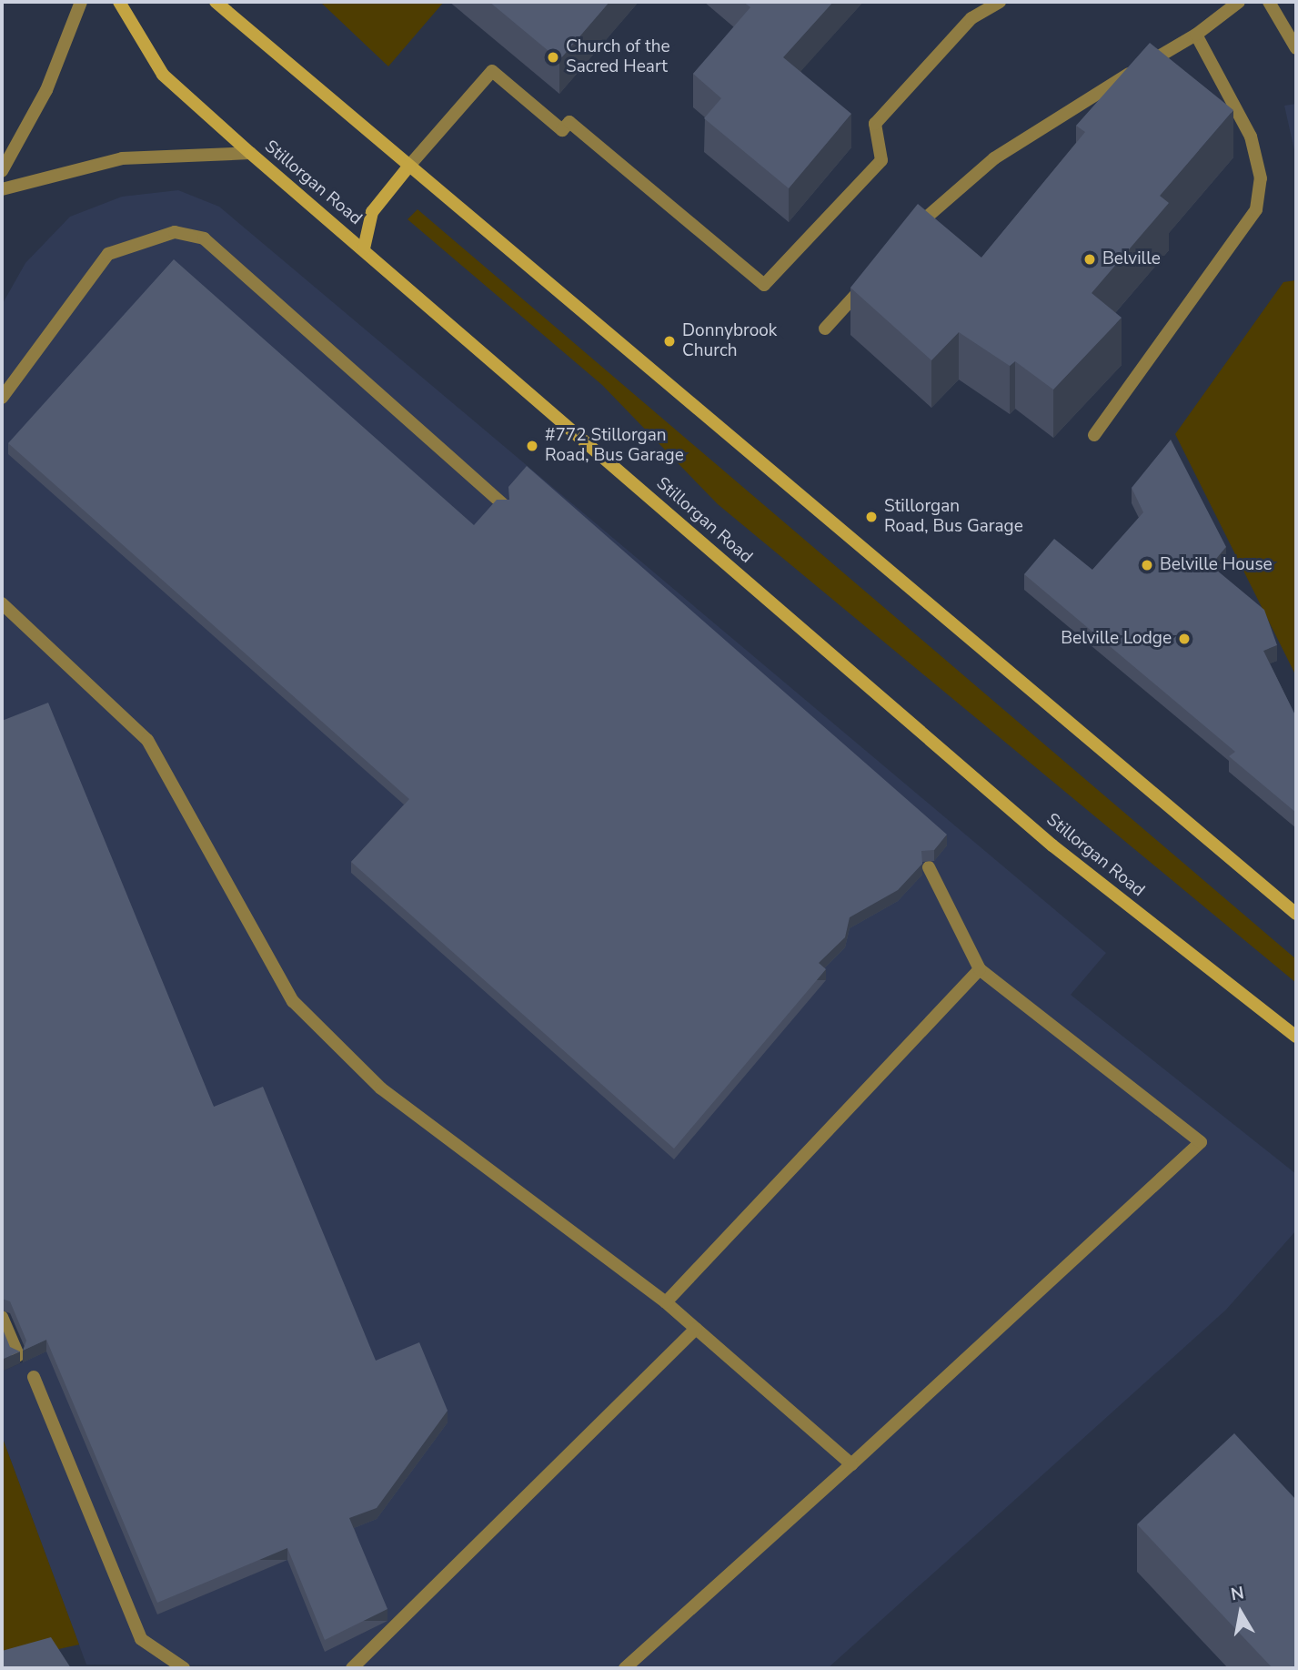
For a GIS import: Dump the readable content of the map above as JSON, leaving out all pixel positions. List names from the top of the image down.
{
  "streets": {
    "main road": ["Stillorgan Road"]
  },
  "places": [
    "Church of the Sacred Heart",
    "Belville",
    "Donnybrook Church",
    "#772 Stillorgan Road, Bus Garage",
    "Stillorgan Road, Bus Garage",
    "Belville House",
    "Belville Lodge"
  ],
  "north": "top"
}
